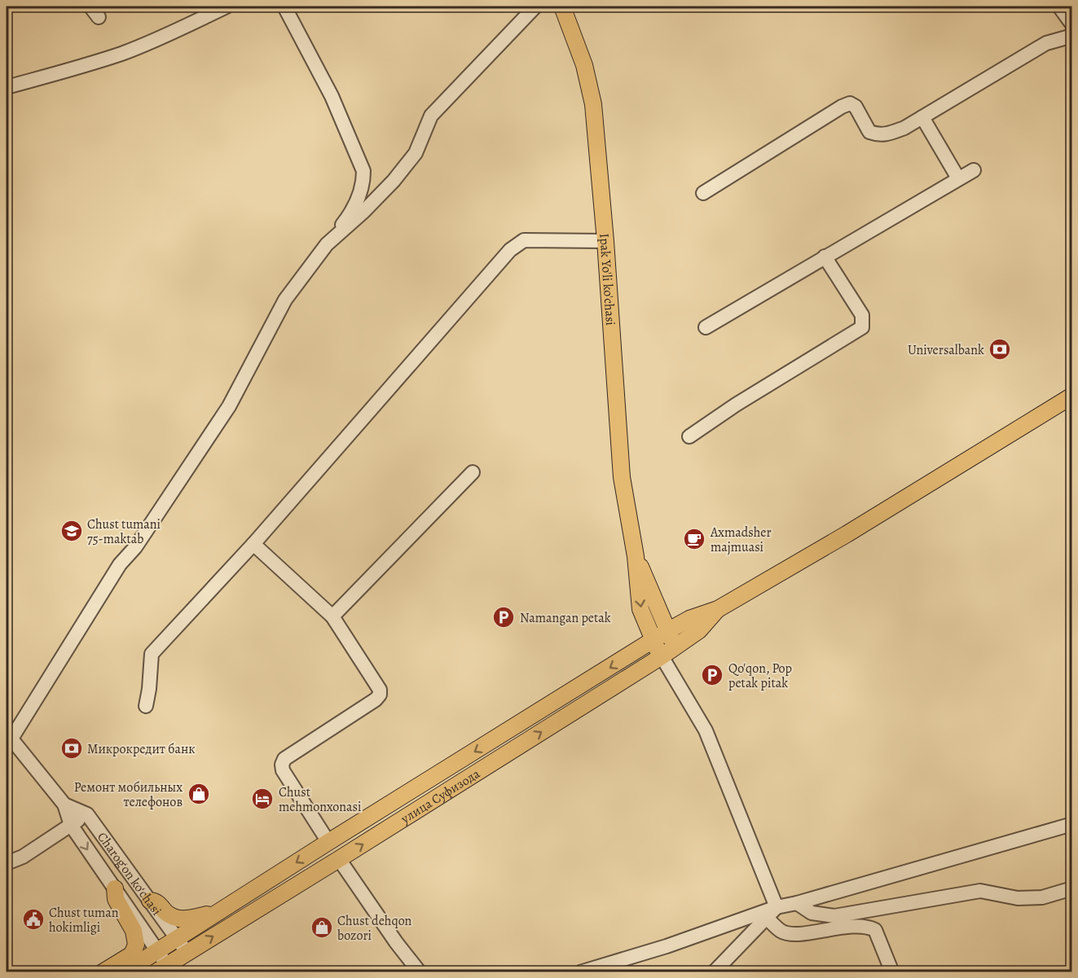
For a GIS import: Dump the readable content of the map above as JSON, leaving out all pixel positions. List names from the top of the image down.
{
  "streets": {
    "main road": ["Ipak Yo'li ko'chasi", "улица Суфизода"],
    "street": ["Charog‘on ko‘chasi"]
  },
  "crossings": [
    ["Ipak Yo'li ko'chasi", "улица Суфизода"],
    ["улица Суфизода", "Charog‘on ko‘chasi"]
  ],
  "places": {
    "bank": ["Universalbank", "Микрокредит банк"],
    "school or university": ["Chust tumani 75-maktab"],
    "cafe": ["Axmadsher majmuasi"],
    "parking": ["Namangan petak", "Qo'qon, Pop petak pitak"],
    "shop": ["Ремонт мобильных телефонов", "Chust dehqon bozori"],
    "hotel": ["Chust mehmonxonasi"],
    "public building": ["Chust tuman hokimligi"]
  }
}
